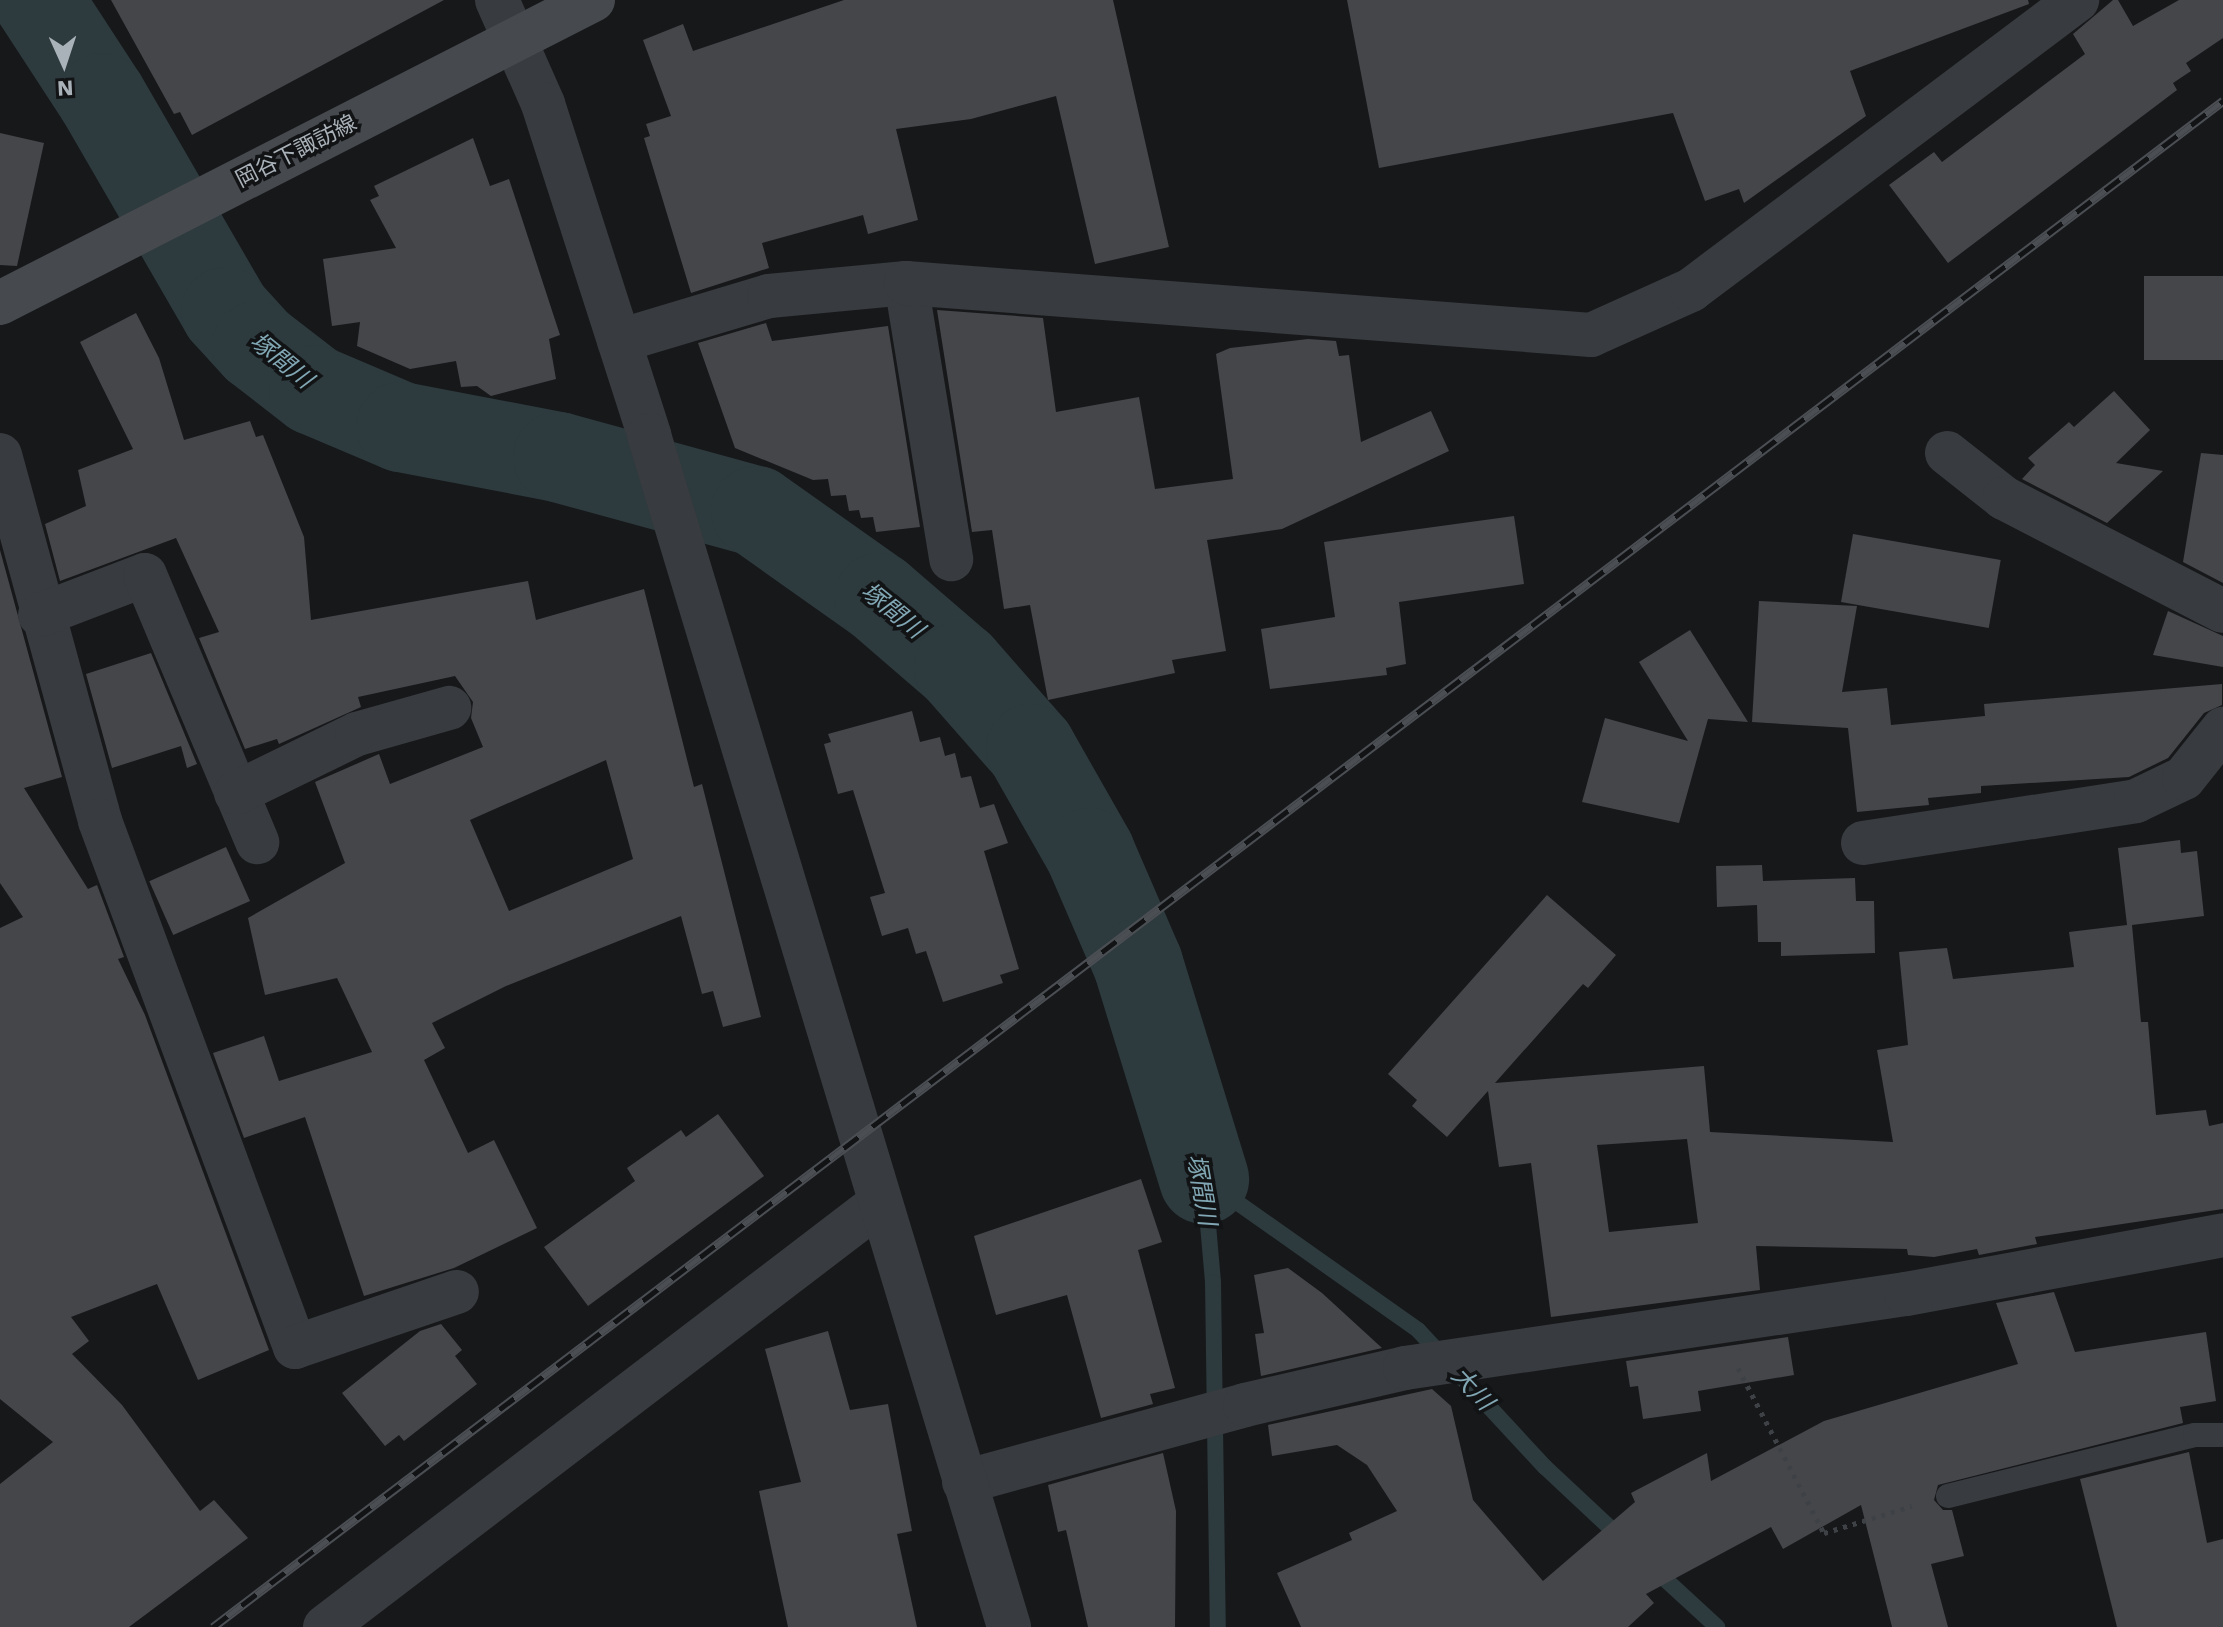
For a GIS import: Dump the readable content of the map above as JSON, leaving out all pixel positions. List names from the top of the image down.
{
  "streets": {
    "main road": ["岡谷下諏訪線"]
  },
  "water": ["塚間川", "大川"],
  "north": "bottom"
}
